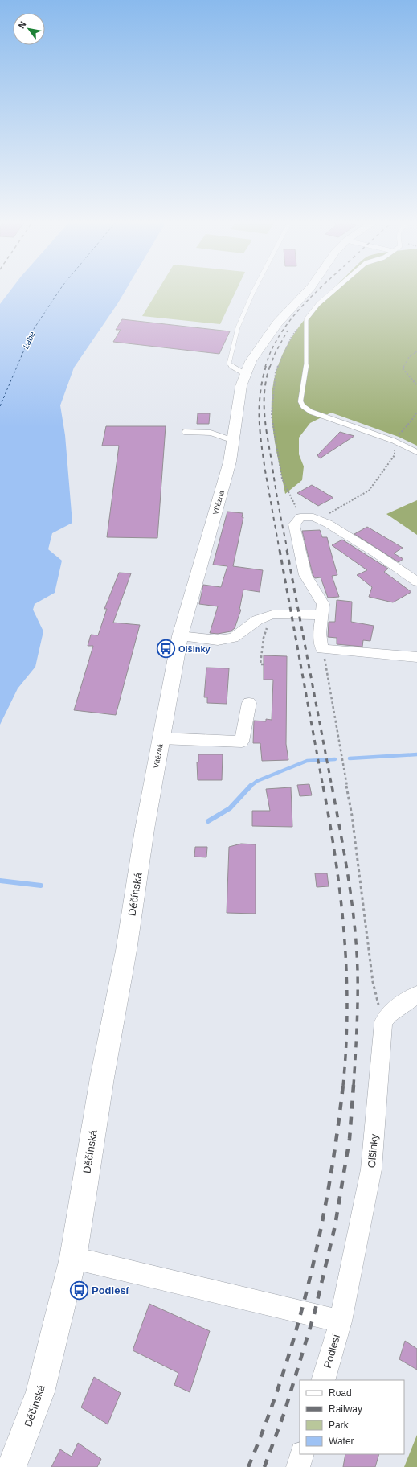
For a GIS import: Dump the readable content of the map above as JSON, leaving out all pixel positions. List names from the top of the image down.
{
  "streets": {
    "main road": ["Vítězná", "Děčínská"],
    "street": ["Olšinky", "Podlesí"]
  },
  "crossings": [
    ["Vítězná", "Děčínská"],
    ["Olšinky", "Podlesí"]
  ],
  "water": ["Labe"],
  "places": {
    "bus stop": ["Olšinky", "Podlesí"]
  },
  "legend": [
    "Road",
    "Railway",
    "Park",
    "Water"
  ],
  "north": "top left"
}
